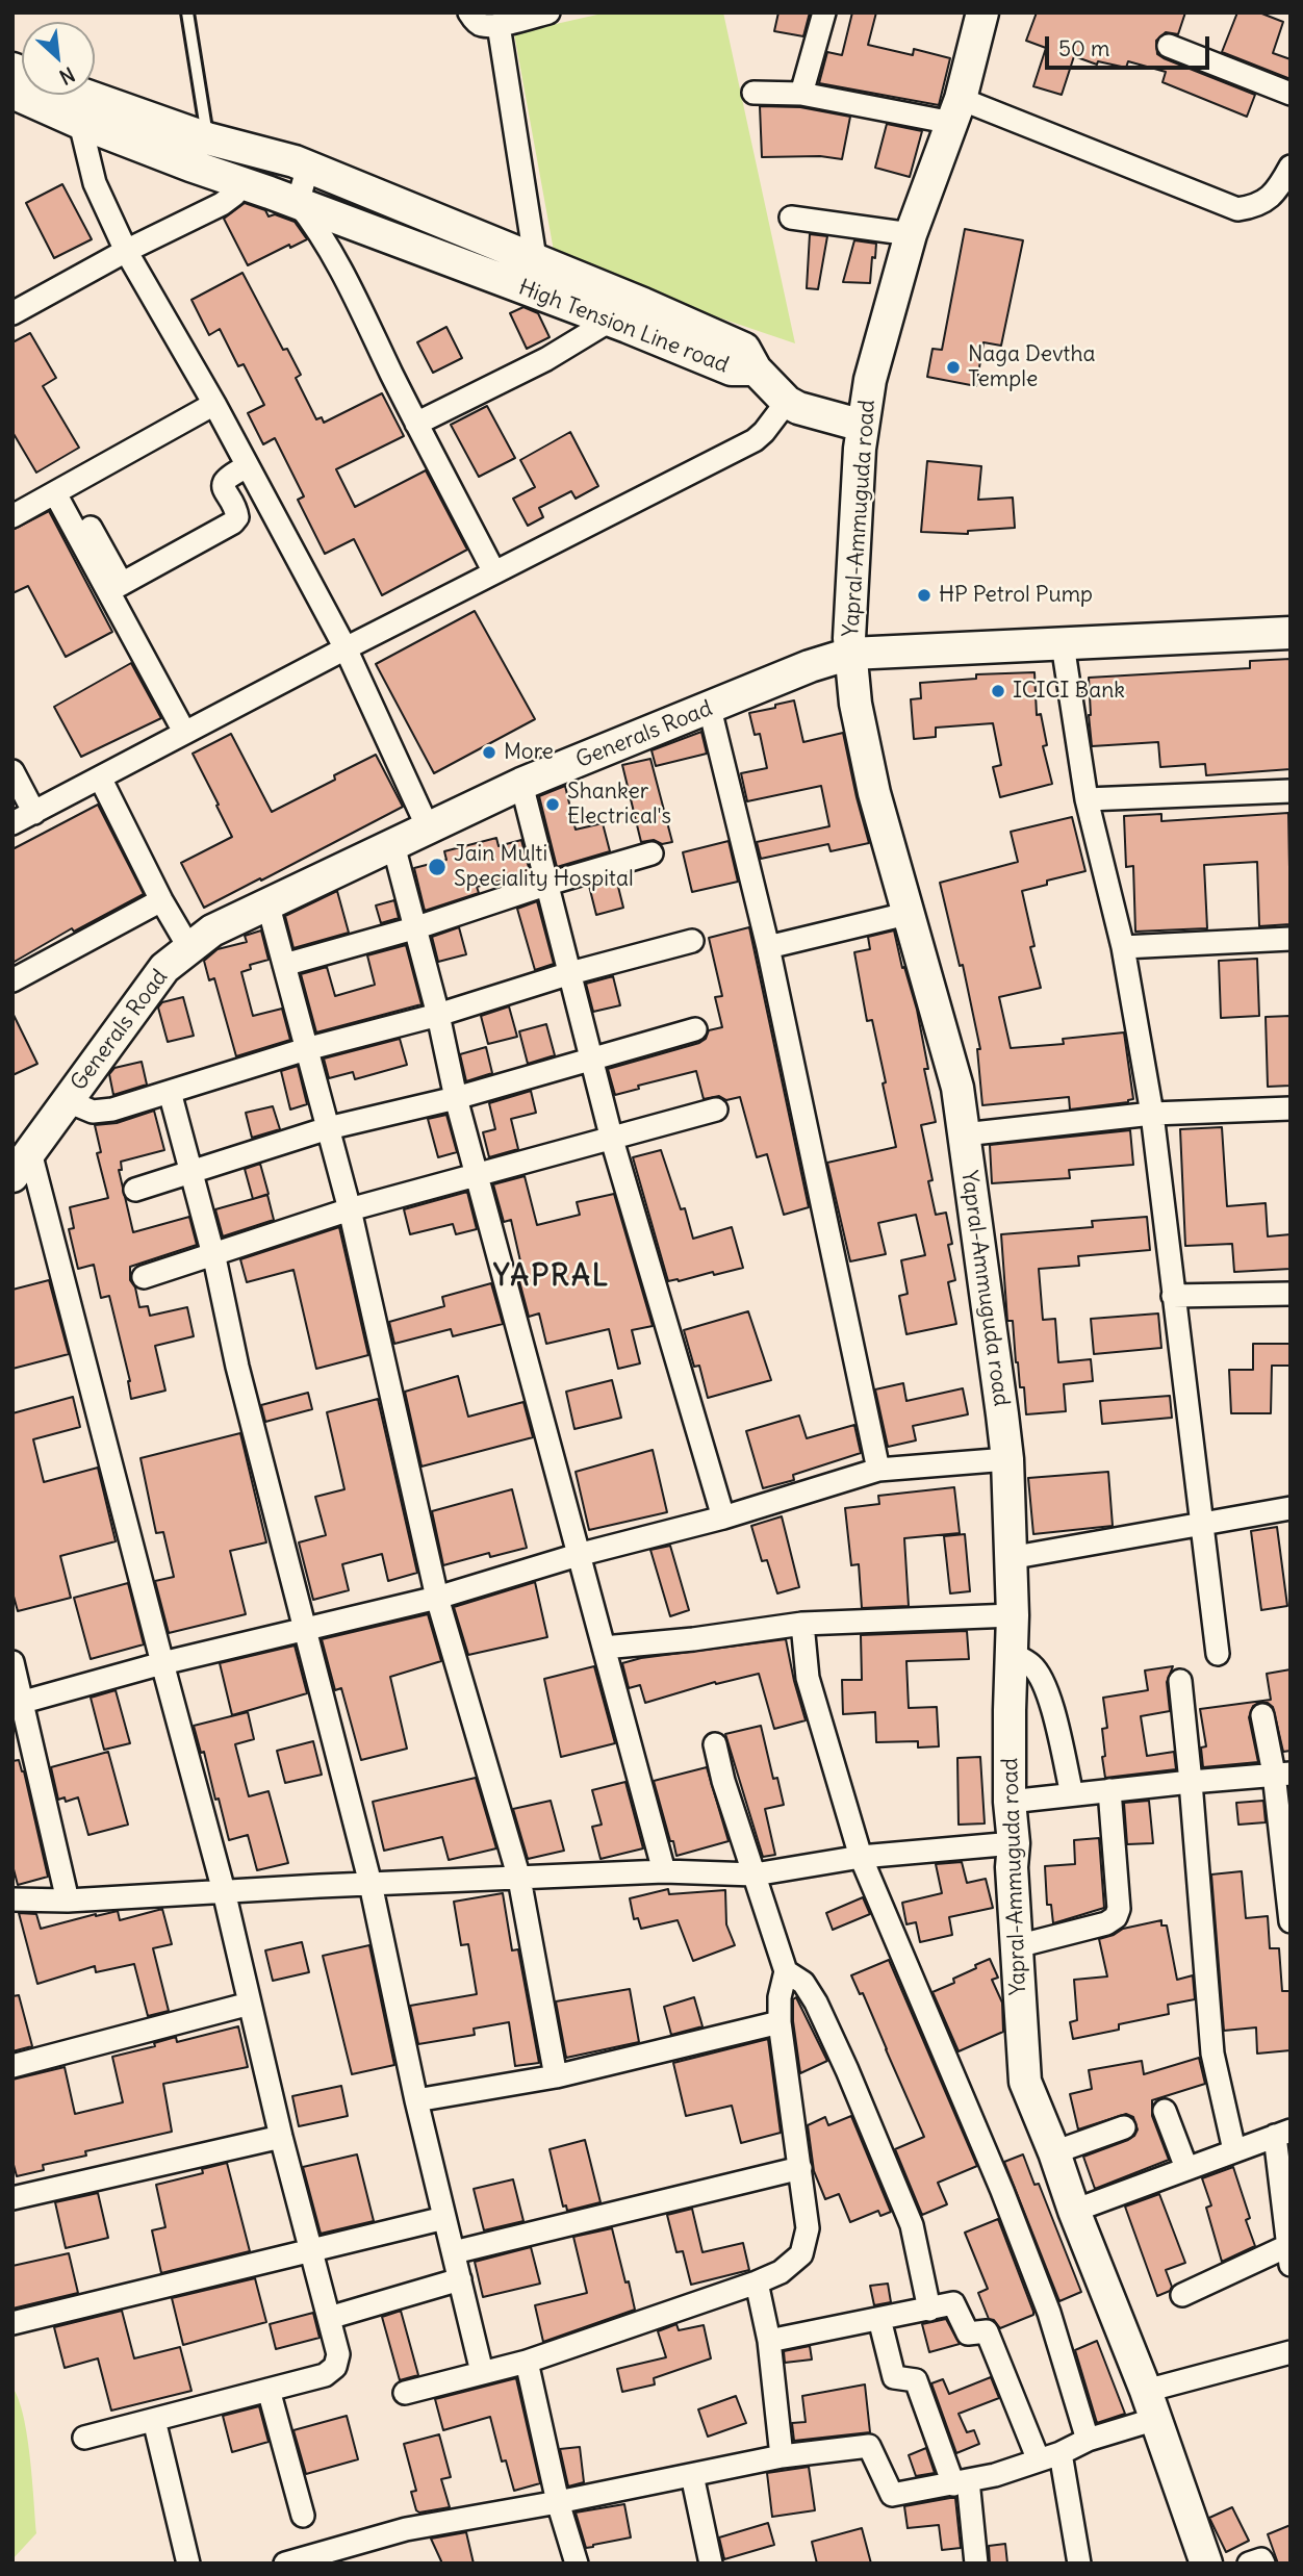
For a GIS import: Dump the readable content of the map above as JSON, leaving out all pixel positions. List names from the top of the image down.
{
  "streets": {
    "street": ["High Tension Line road", "Yapral-Ammuguda road", "Generals Road"]
  },
  "crossings": [
    ["Yapral-Ammuguda road", "Generals Road"]
  ],
  "districts": ["YAPRAL"],
  "places": [
    "Naga Devtha Temple",
    "HP Petrol Pump",
    "ICICI Bank",
    "More",
    "Shanker Electrical's",
    "Jain Multi Speciality Hospital"
  ],
  "scale_bar": "50 m",
  "north": "bottom right"
}
